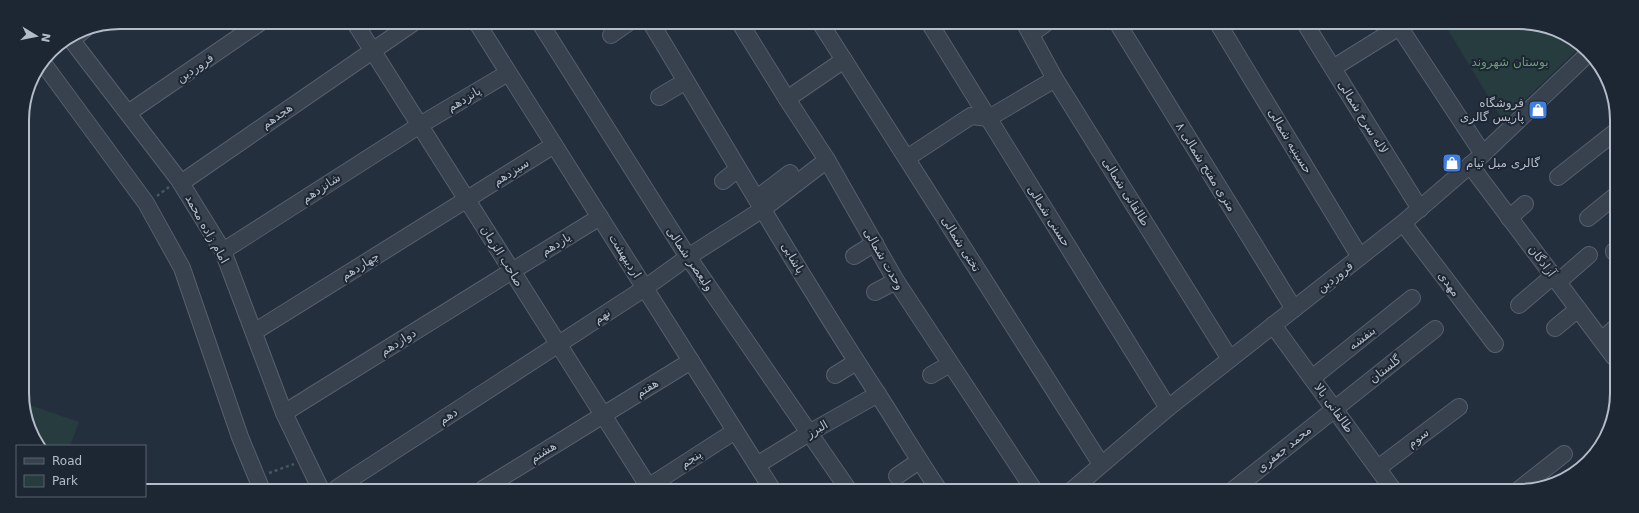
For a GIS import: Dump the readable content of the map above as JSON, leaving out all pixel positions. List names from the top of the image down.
{
  "streets": {
    "street": [
      "فروردین",
      "پانزدهم",
      "هجدهم",
      "لاله سرخ شمالی",
      "حسینیه شمالی",
      "۸ متری مفتح شمالی",
      "سیزدهم",
      "شانزدهم",
      "طالقانی شمالی",
      "حسنی شمالی",
      "امام زاده محمد",
      "یازدهم",
      "تختی شمالی",
      "صاحب الزمان",
      "اردیبهشت",
      "پاشایی",
      "ولیعصر شمالی",
      "وحدت شمالی",
      "آزادگان",
      "چهاردهم",
      "مهدی",
      "نهم",
      "بنفشه",
      "دوازدهم",
      "گلستان",
      "هفتم",
      "طالقانی بالا",
      "دهم",
      "البرز",
      "سوم",
      "محمد جعفری",
      "هشتم",
      "پنجم"
    ]
  },
  "crossings": [
    ["فروردین", "لاله سرخ شمالی"],
    ["فروردین", "حسینیه شمالی"],
    ["فروردین", "۸ متری مفتح شمالی"],
    ["فروردین", "طالقانی شمالی"],
    ["فروردین", "حسنی شمالی"],
    ["فروردین", "امام زاده محمد"],
    ["فروردین", "تختی شمالی"],
    ["فروردین", "آزادگان"],
    ["فروردین", "مهدی"],
    ["فروردین", "طالقانی بالا"],
    ["پانزدهم", "شانزدهم"],
    ["پانزدهم", "صاحب الزمان"],
    ["پانزدهم", "اردیبهشت"],
    ["هجدهم", "امام زاده محمد"],
    ["هجدهم", "صاحب الزمان"],
    ["سیزدهم", "صاحب الزمان"],
    ["سیزدهم", "اردیبهشت"],
    ["سیزدهم", "چهاردهم"],
    ["شانزدهم", "امام زاده محمد"],
    ["شانزدهم", "صاحب الزمان"],
    ["امام زاده محمد", "چهاردهم"],
    ["امام زاده محمد", "دوازدهم"],
    ["یازدهم", "صاحب الزمان"],
    ["یازدهم", "اردیبهشت"],
    ["یازدهم", "دوازدهم"],
    ["صاحب الزمان", "چهاردهم"],
    ["صاحب الزمان", "نهم"],
    ["صاحب الزمان", "دوازدهم"],
    ["صاحب الزمان", "هفتم"],
    ["صاحب الزمان", "دهم"],
    ["صاحب الزمان", "هشتم"],
    ["اردیبهشت", "نهم"],
    ["اردیبهشت", "هفتم"],
    ["اردیبهشت", "البرز"],
    ["اردیبهشت", "پنجم"],
    ["پاشایی", "نهم"],
    ["پاشایی", "البرز"],
    ["ولیعصر شمالی", "نهم"],
    ["ولیعصر شمالی", "البرز"],
    ["نهم", "دهم"],
    ["بنفشه", "طالقانی بالا"],
    ["گلستان", "طالقانی بالا"],
    ["گلستان", "محمد جعفری"],
    ["هفتم", "هشتم"],
    ["طالقانی بالا", "سوم"],
    ["طالقانی بالا", "محمد جعفری"]
  ],
  "parks": ["بوستان شهروند"],
  "places": {
    "shop": ["فروشگاه پاریس گالری", "گالری مبل تیام"]
  },
  "legend": ["Road", "Park"],
  "north": "right"
}
